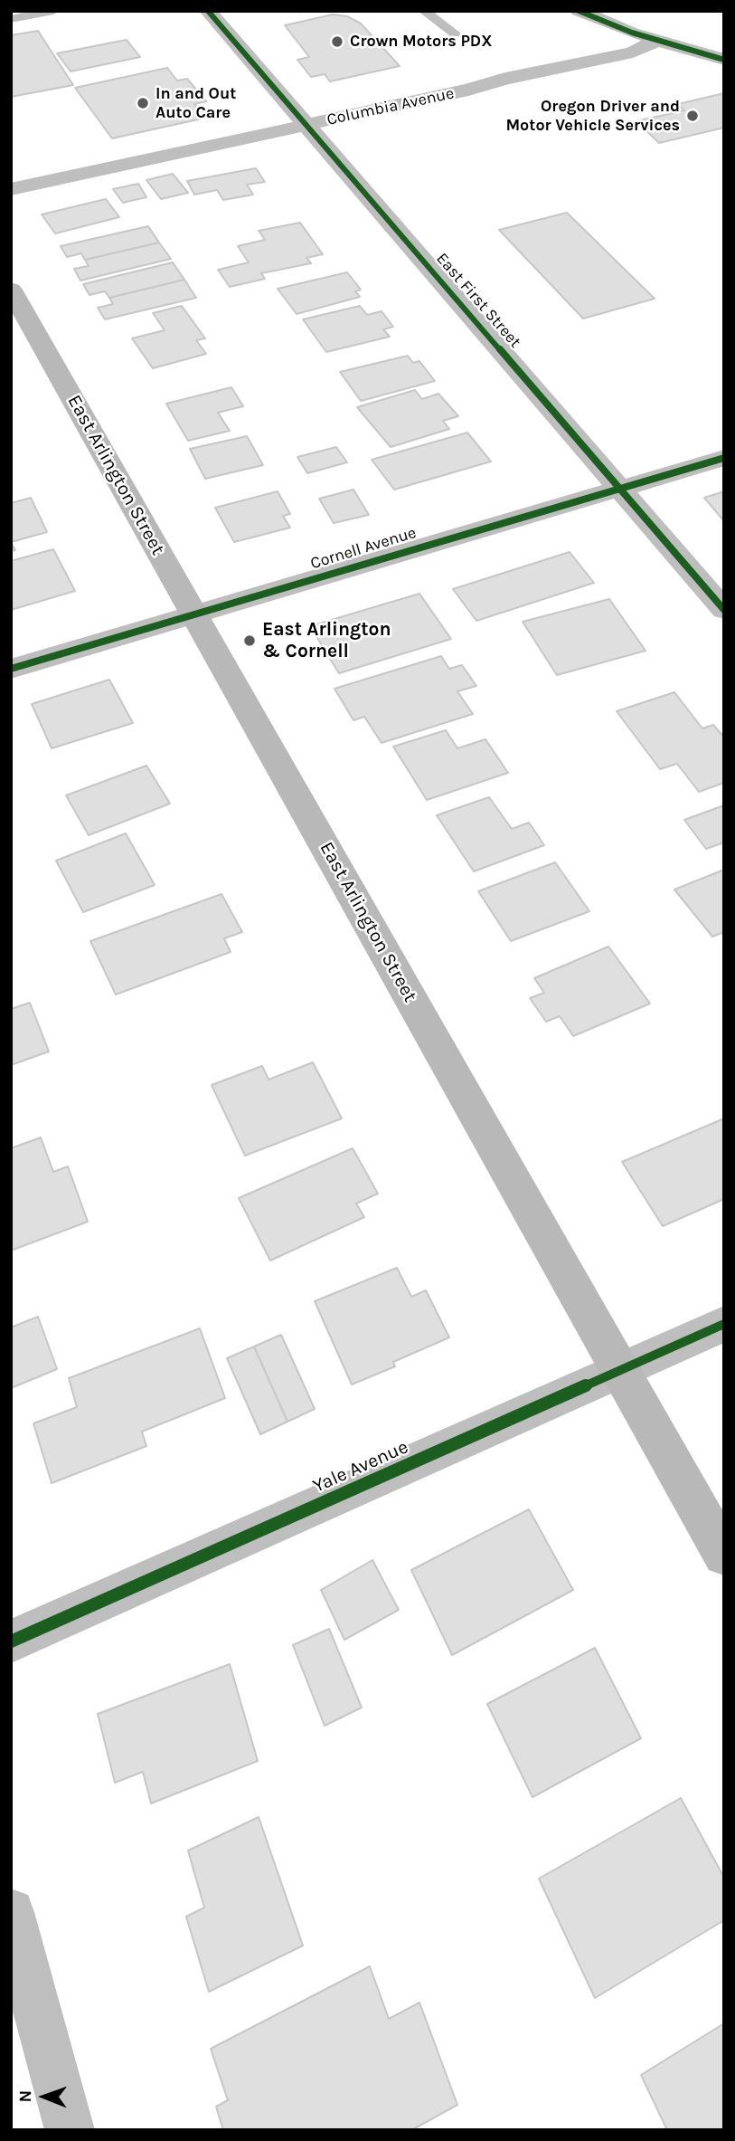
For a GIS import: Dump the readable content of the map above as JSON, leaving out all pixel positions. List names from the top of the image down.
{
  "streets": {
    "main road": ["East Arlington Street"],
    "street": [
      "Columbia Avenue",
      "East First Street",
      "Cornell Avenue",
      "Yale Avenue"
    ]
  },
  "crossings": [
    ["Columbia Avenue", "East First Street"],
    ["East First Street", "Cornell Avenue"],
    ["East Arlington Street", "Cornell Avenue"],
    ["East Arlington Street", "Yale Avenue"]
  ],
  "places": [
    "Crown Motors PDX",
    "In and Out Auto Care",
    "Oregon Driver and Motor Vehicle Services",
    "East Arlington & Cornell"
  ],
  "north": "left"
}
